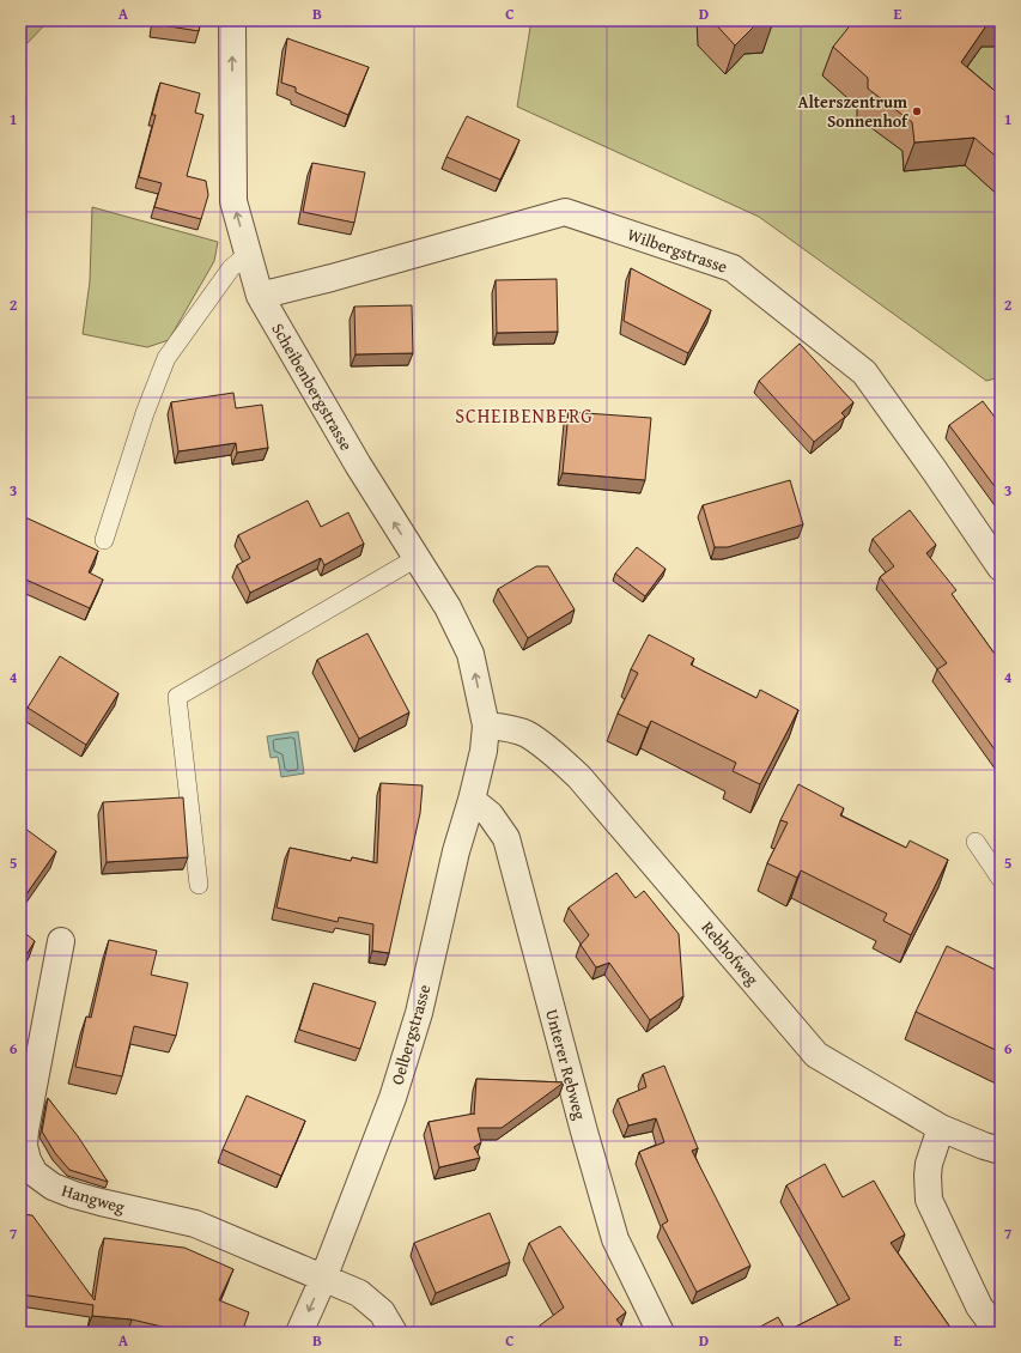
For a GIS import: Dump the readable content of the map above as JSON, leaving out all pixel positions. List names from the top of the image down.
{
  "streets": {
    "street": [
      "Wilbergstrasse",
      "Scheibenbergstrasse",
      "Rebhofweg",
      "Oelbergstrasse",
      "Unterer Rebweg",
      "Hangweg"
    ]
  },
  "crossings": [
    ["Wilbergstrasse", "Scheibenbergstrasse"],
    ["Scheibenbergstrasse", "Rebhofweg"],
    ["Scheibenbergstrasse", "Oelbergstrasse"],
    ["Rebhofweg", "Oelbergstrasse"],
    ["Oelbergstrasse", "Unterer Rebweg"],
    ["Oelbergstrasse", "Hangweg"]
  ],
  "one_way": ["Scheibenbergstrasse"],
  "districts": ["SCHEIBENBERG"],
  "places": ["Alterszentrum Sonnenhof"],
  "grid": {
    "columns": [
      "A",
      "B",
      "C",
      "D",
      "E"
    ],
    "rows": [
      "1",
      "2",
      "3",
      "4",
      "5",
      "6",
      "7"
    ]
  }
}
